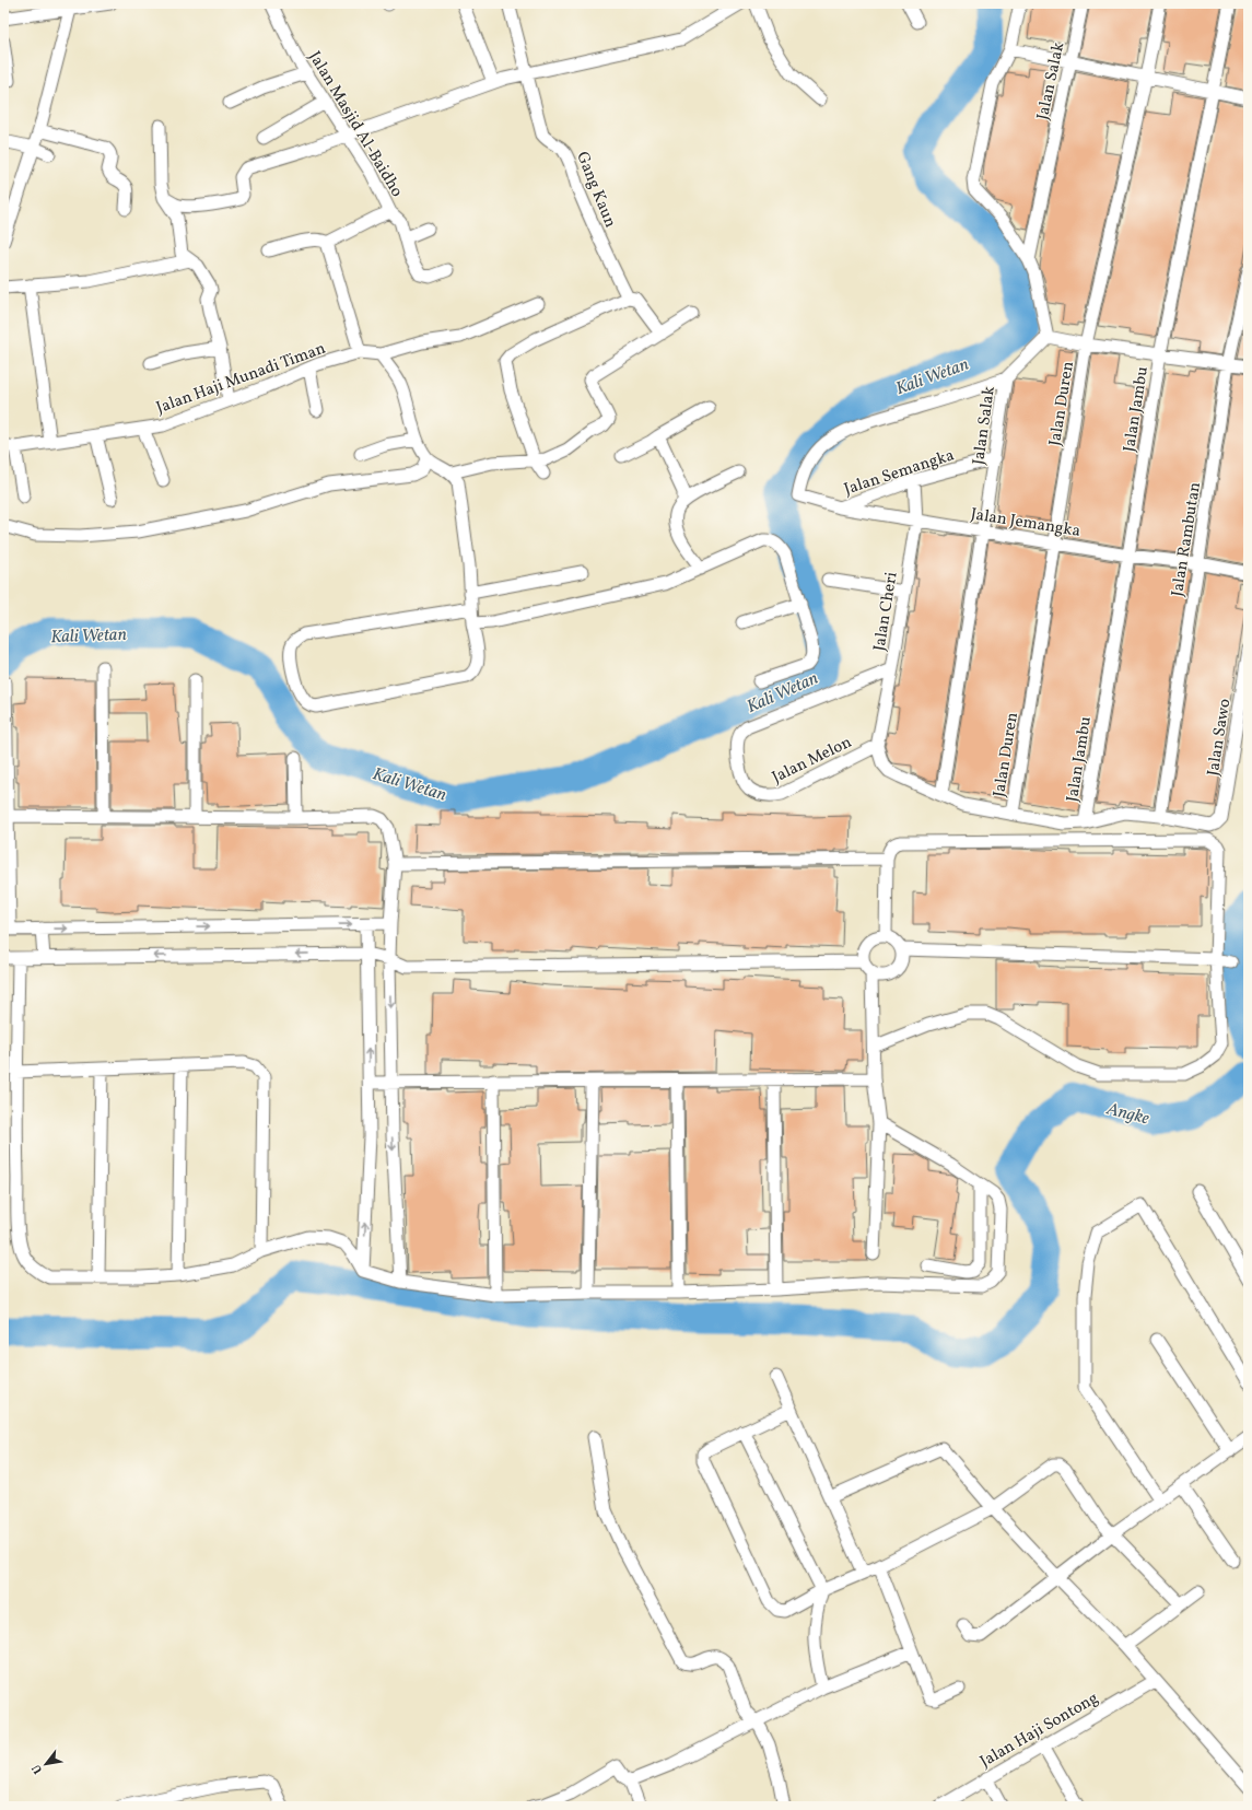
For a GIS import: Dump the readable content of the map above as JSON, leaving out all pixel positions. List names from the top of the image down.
{
  "streets": {
    "street": [
      "Jalan Salak",
      "Jalan Masjid Al-Baidho",
      "Gang Kaun",
      "Jalan Haji Munadi Timan",
      "Jalan Duren",
      "Jalan Jambu",
      "Jalan Semangka",
      "Jalan Jemangka",
      "Jalan Rambutan",
      "Jalan Cheri",
      "Jalan Sawo",
      "Jalan Melon",
      "Jalan Haji Sontong"
    ]
  },
  "crossings": [
    ["Jalan Salak", "Jalan Semangka"],
    ["Jalan Salak", "Jalan Jemangka"],
    ["Jalan Duren", "Jalan Jemangka"],
    ["Jalan Jambu", "Jalan Jemangka"],
    ["Jalan Semangka", "Jalan Jemangka"],
    ["Jalan Semangka", "Jalan Cheri"],
    ["Jalan Jemangka", "Jalan Rambutan"],
    ["Jalan Jemangka", "Jalan Cheri"],
    ["Jalan Rambutan", "Jalan Sawo"],
    ["Jalan Cheri", "Jalan Melon"]
  ],
  "water": ["Kali Wetan", "Angke"],
  "north": "bottom left"
}
